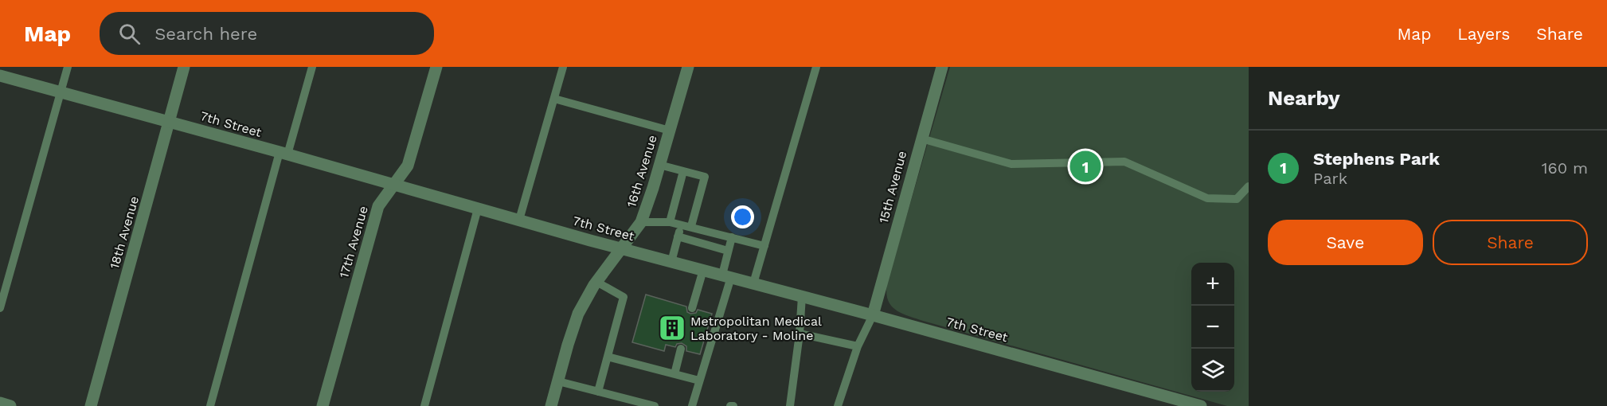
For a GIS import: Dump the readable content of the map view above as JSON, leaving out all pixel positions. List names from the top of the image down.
{
  "streets": {
    "street": [
      "7th Street",
      "16th Avenue",
      "15th Avenue",
      "18th Avenue",
      "17th Avenue"
    ]
  },
  "crossings": [
    ["7th Street", "16th Avenue"],
    ["7th Street", "15th Avenue"],
    ["7th Street", "18th Avenue"],
    ["7th Street", "17th Avenue"]
  ],
  "places": {
    "building": ["Metropolitan Medical Laboratory - Moline"]
  },
  "page": {
    "header": "Map",
    "search": "Search here",
    "nav": ["Map", "Layers", "Share"],
    "heading": "Nearby",
    "list": [
      {
        "mark": "1",
        "name": "Stephens Park",
        "note": "Park",
        "value": "160 m"
      }
    ],
    "pins": "1",
    "buttons": ["Save", "Share"],
    "map_buttons": ["+", "−"]
  }
}
